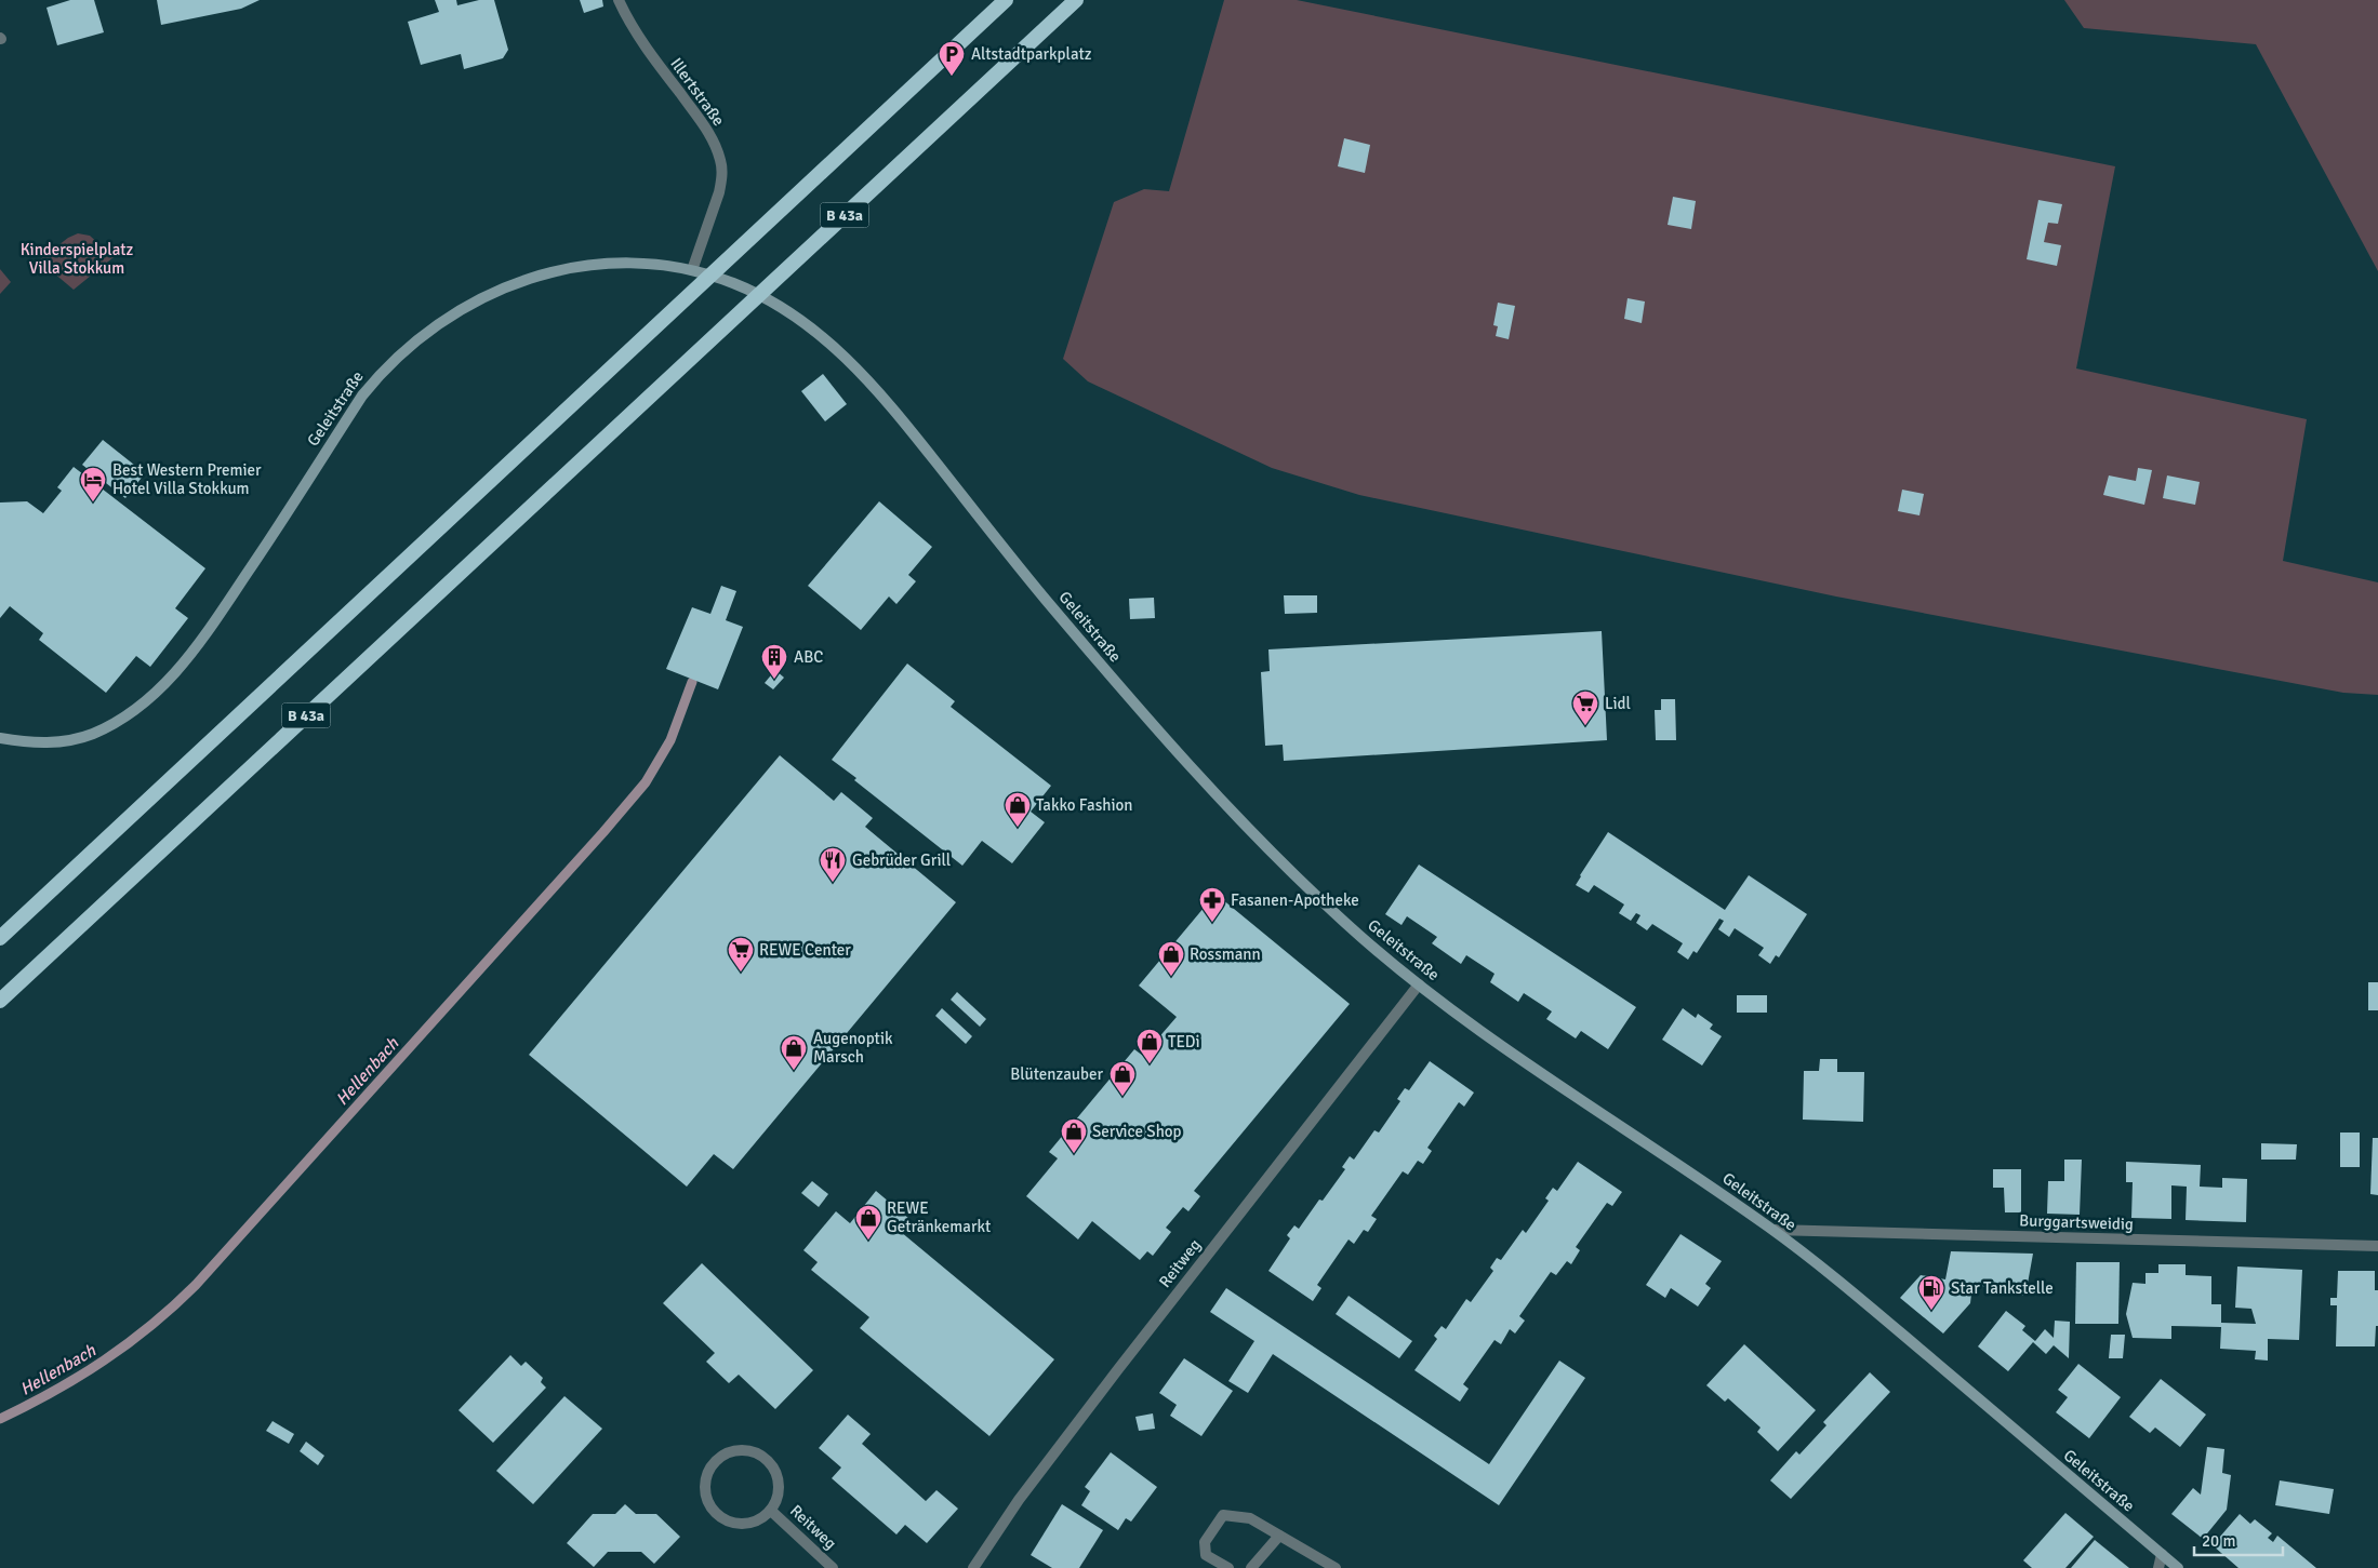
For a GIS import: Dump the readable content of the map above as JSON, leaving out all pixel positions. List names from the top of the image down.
{
  "streets": {
    "highway": ["B 43a"],
    "main road": ["Geleitstraße"],
    "street": ["Illertstraße", "Burggartsweidig", "Reitweg"]
  },
  "crossings": [
    ["Illertstraße", "Geleitstraße"],
    ["Geleitstraße", "Burggartsweidig"],
    ["Geleitstraße", "Reitweg"]
  ],
  "water": ["Hellenbach"],
  "parks": ["Kinderspielplatz Villa Stokkum"],
  "places": {
    "parking": ["Altstadtparkplatz"],
    "hotel": ["Best Western Premier Hotel Villa Stokkum"],
    "building": ["ABC"],
    "supermarket": ["Lidl", "REWE Center"],
    "shop": [
      "Takko Fashion",
      "Rossmann",
      "TEDi",
      "Augenoptik Marsch",
      "Blütenzauber",
      "Service Shop",
      "REWE Getränkemarkt"
    ],
    "restaurant": ["Gebrüder Grill"],
    "pharmacy": ["Fasanen-Apotheke"],
    "fuel station": ["Star Tankstelle"]
  },
  "scale_bar": "20 m"
}
